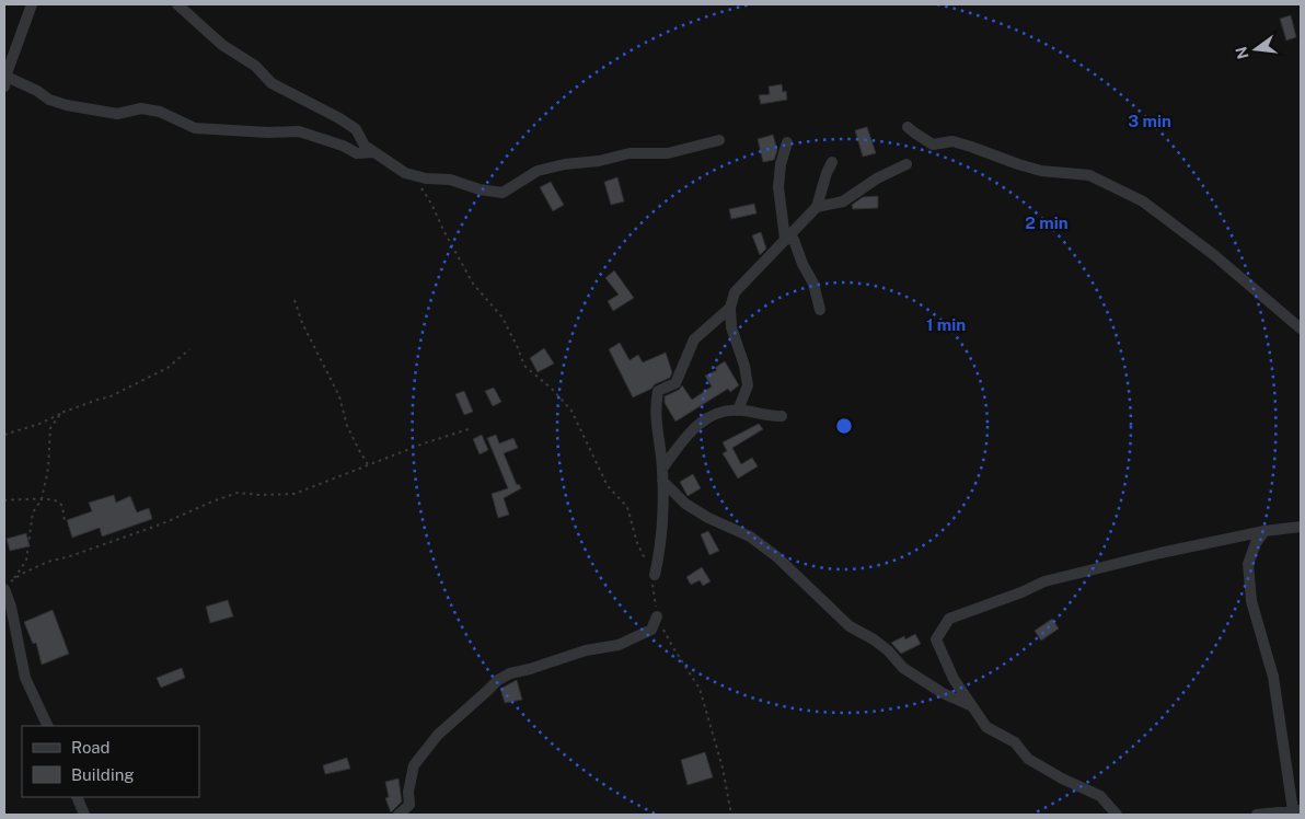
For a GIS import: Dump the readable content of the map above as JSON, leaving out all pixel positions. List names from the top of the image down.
{
  "legend": ["Road", "Building"],
  "north": "left",
  "rings": ["3 min", "2 min", "1 min"]
}
